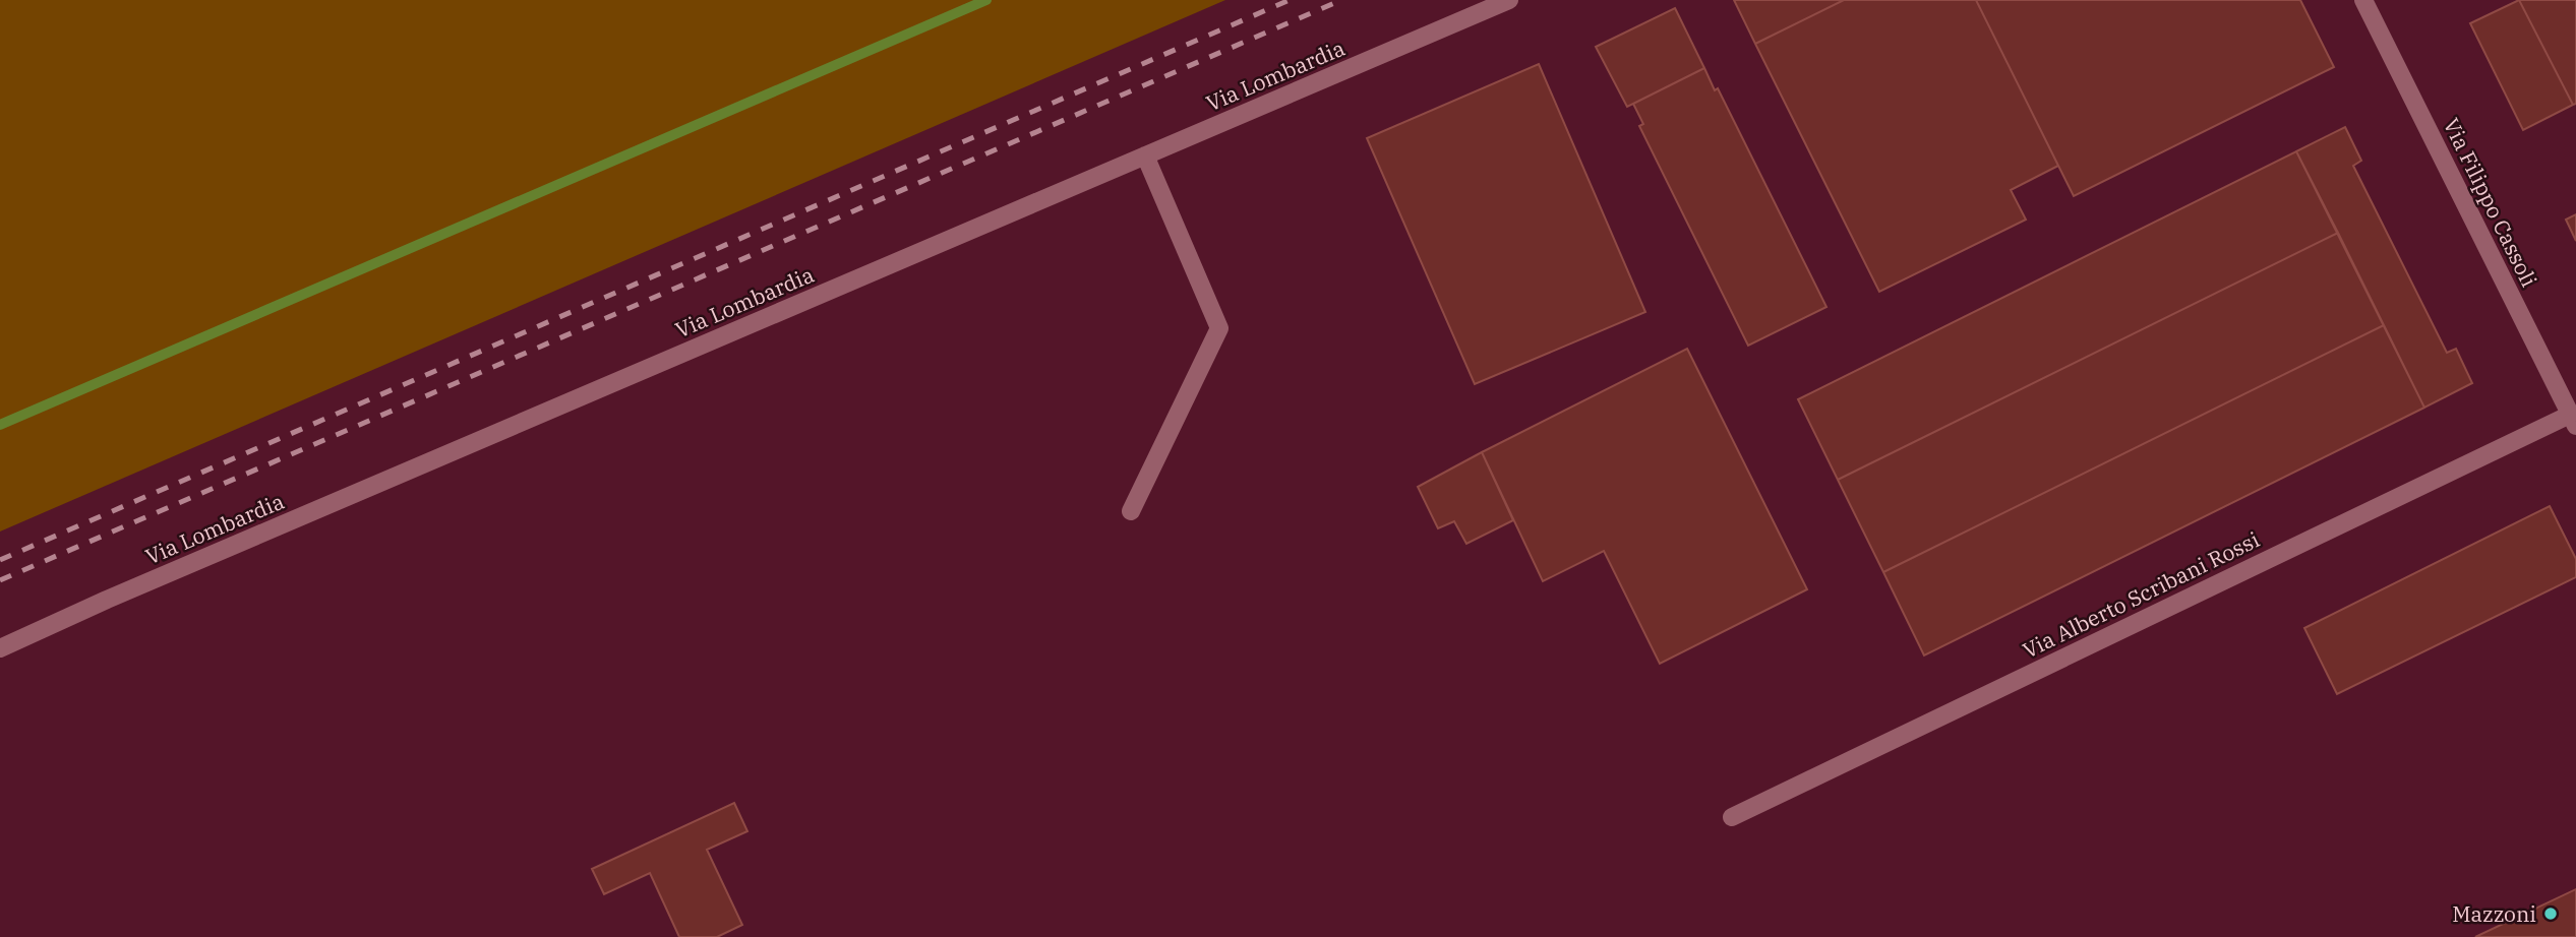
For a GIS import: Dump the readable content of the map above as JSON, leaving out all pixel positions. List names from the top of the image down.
{
  "streets": {
    "street": ["Via Lombardia", "Via Filippo Cassoli", "Via Alberto Scribani Rossi"]
  },
  "crossings": [
    ["Via Filippo Cassoli", "Via Alberto Scribani Rossi"]
  ],
  "places": ["Mazzoni"]
}
